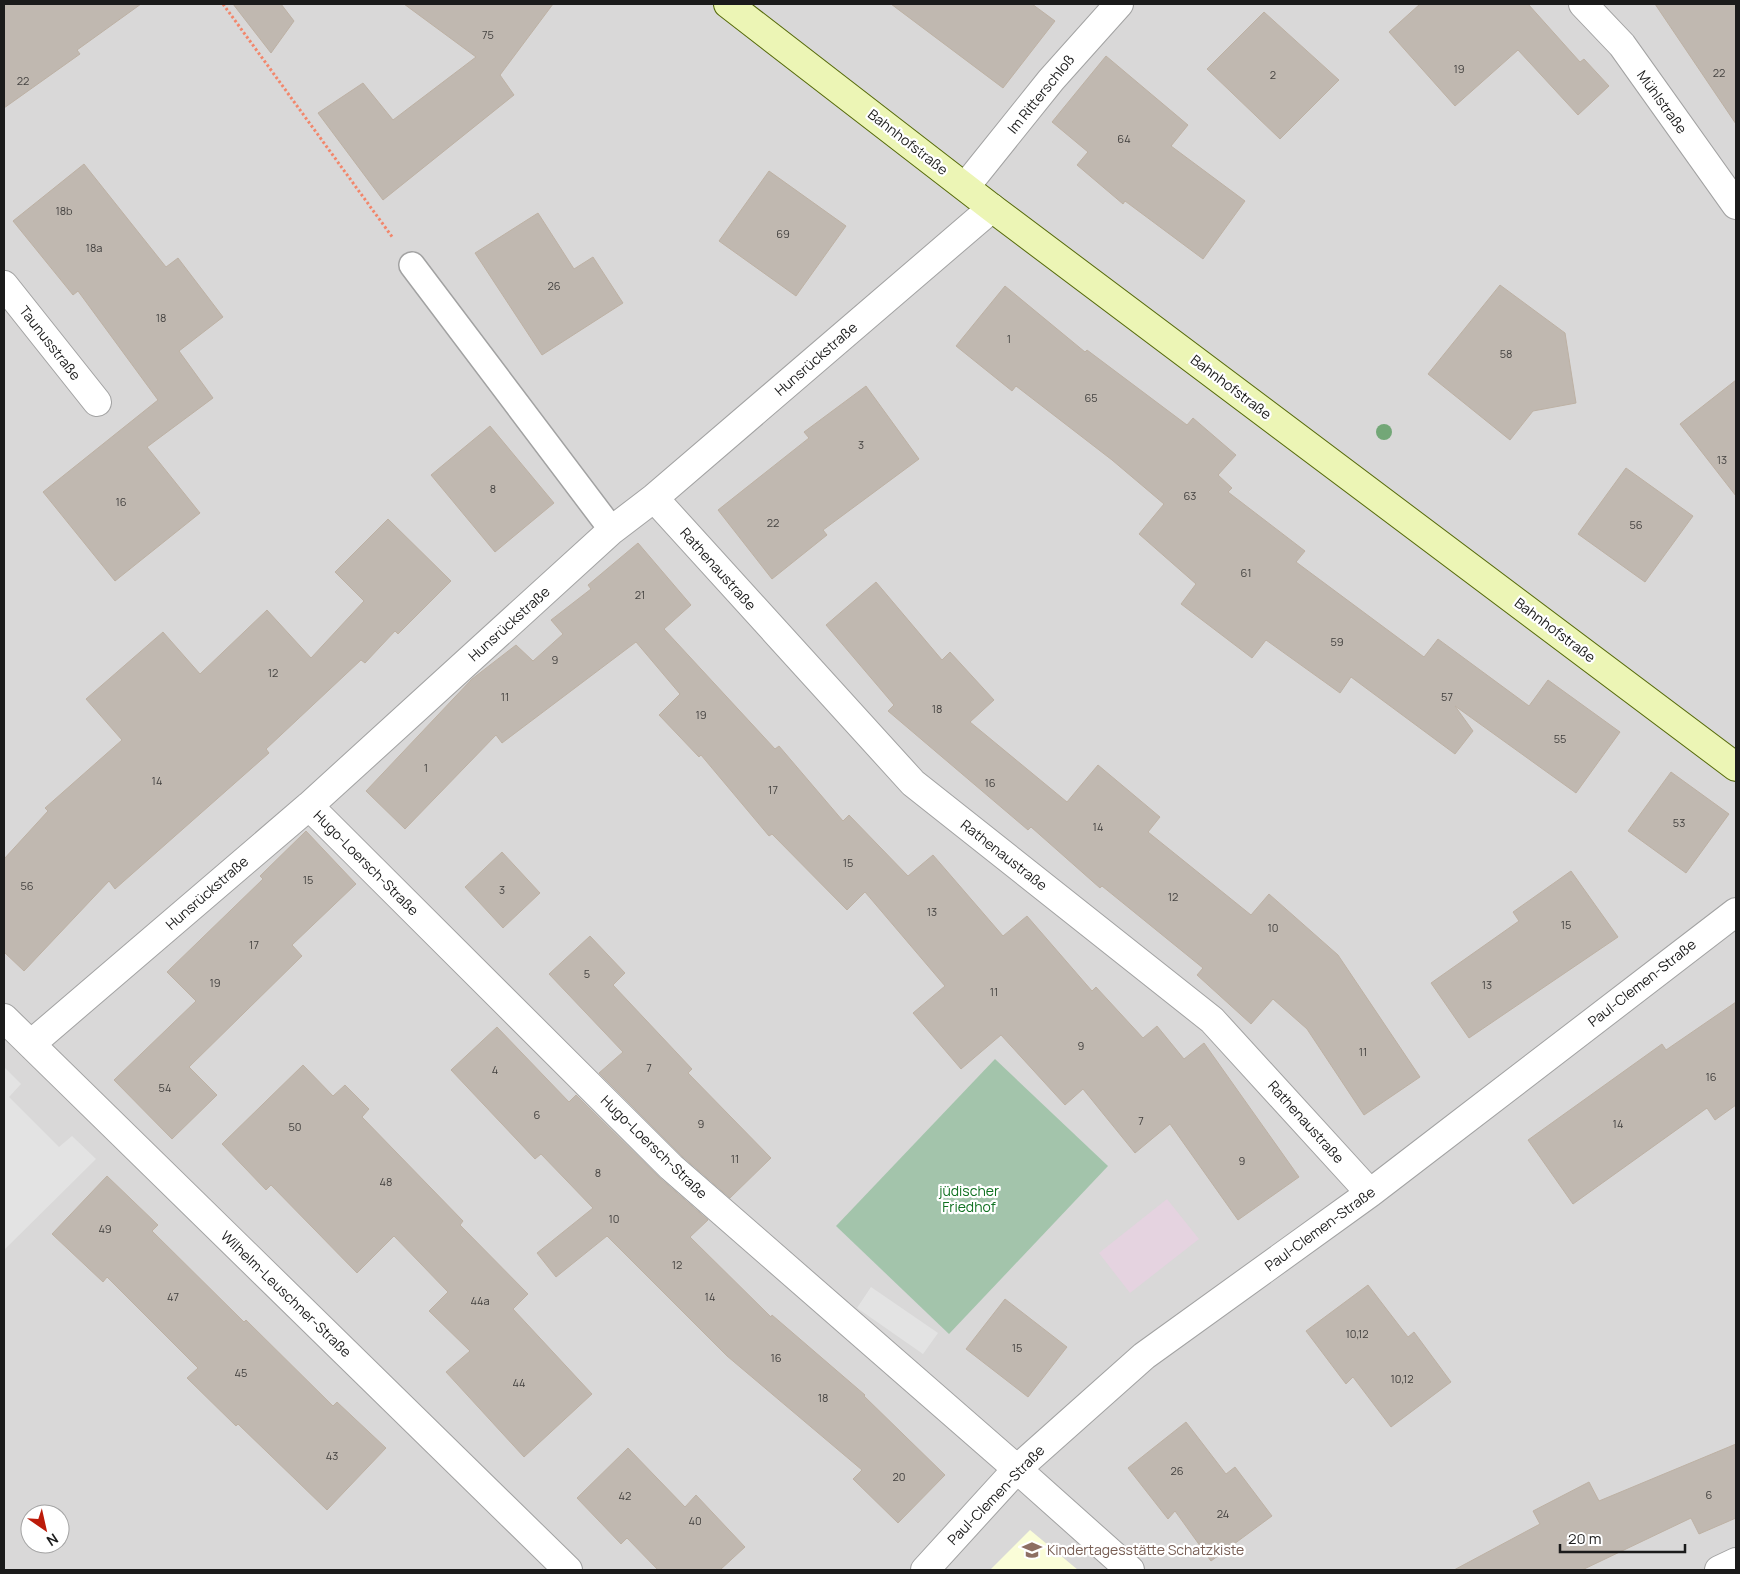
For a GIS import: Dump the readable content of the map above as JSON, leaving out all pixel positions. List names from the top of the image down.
{
  "streets": {
    "street": [
      "Im Ritterschloß",
      "Mühlstraße",
      "Bahnhofstraße",
      "Taunusstraße",
      "Hunsrückstraße",
      "Rathenaustraße",
      "Hugo-Loersch-Straße",
      "Paul-Clemen-Straße",
      "Wilhelm-Leuschner-Straße"
    ]
  },
  "crossings": [
    ["Im Ritterschloß", "Bahnhofstraße"],
    ["Bahnhofstraße", "Hunsrückstraße"],
    ["Hunsrückstraße", "Rathenaustraße"],
    ["Hunsrückstraße", "Hugo-Loersch-Straße"],
    ["Hunsrückstraße", "Wilhelm-Leuschner-Straße"],
    ["Rathenaustraße", "Paul-Clemen-Straße"],
    ["Hugo-Loersch-Straße", "Paul-Clemen-Straße"]
  ],
  "parks": ["jüdischer Friedhof"],
  "places": {
    "school or university": ["Kindertagesstätte Schatzkiste"]
  },
  "house_numbers": [
    "75",
    "19",
    "22",
    "2",
    "22",
    "64",
    "18b",
    "69",
    "18a",
    "26",
    "18",
    "1",
    "58",
    "65",
    "3",
    "13",
    "8",
    "63",
    "16",
    "22",
    "56",
    "61",
    "21",
    "59",
    "9",
    "12",
    "11",
    "57",
    "18",
    "19",
    "55",
    "1",
    "14",
    "16",
    "17",
    "53",
    "14",
    "15",
    "15",
    "56",
    "3",
    "12",
    "13",
    "15",
    "10",
    "17",
    "5",
    "19",
    "13",
    "11",
    "9",
    "11",
    "7",
    "4",
    "16",
    "54",
    "6",
    "7",
    "9",
    "14",
    "50",
    "11",
    "9",
    "8",
    "48",
    "10",
    "49",
    "12",
    "47",
    "14",
    "44a",
    "10,12",
    "15",
    "16",
    "45",
    "10,12",
    "44",
    "18",
    "43",
    "26",
    "20",
    "6",
    "42",
    "24",
    "40"
  ],
  "scale_bar": "20 m",
  "north": "bottom right"
}
